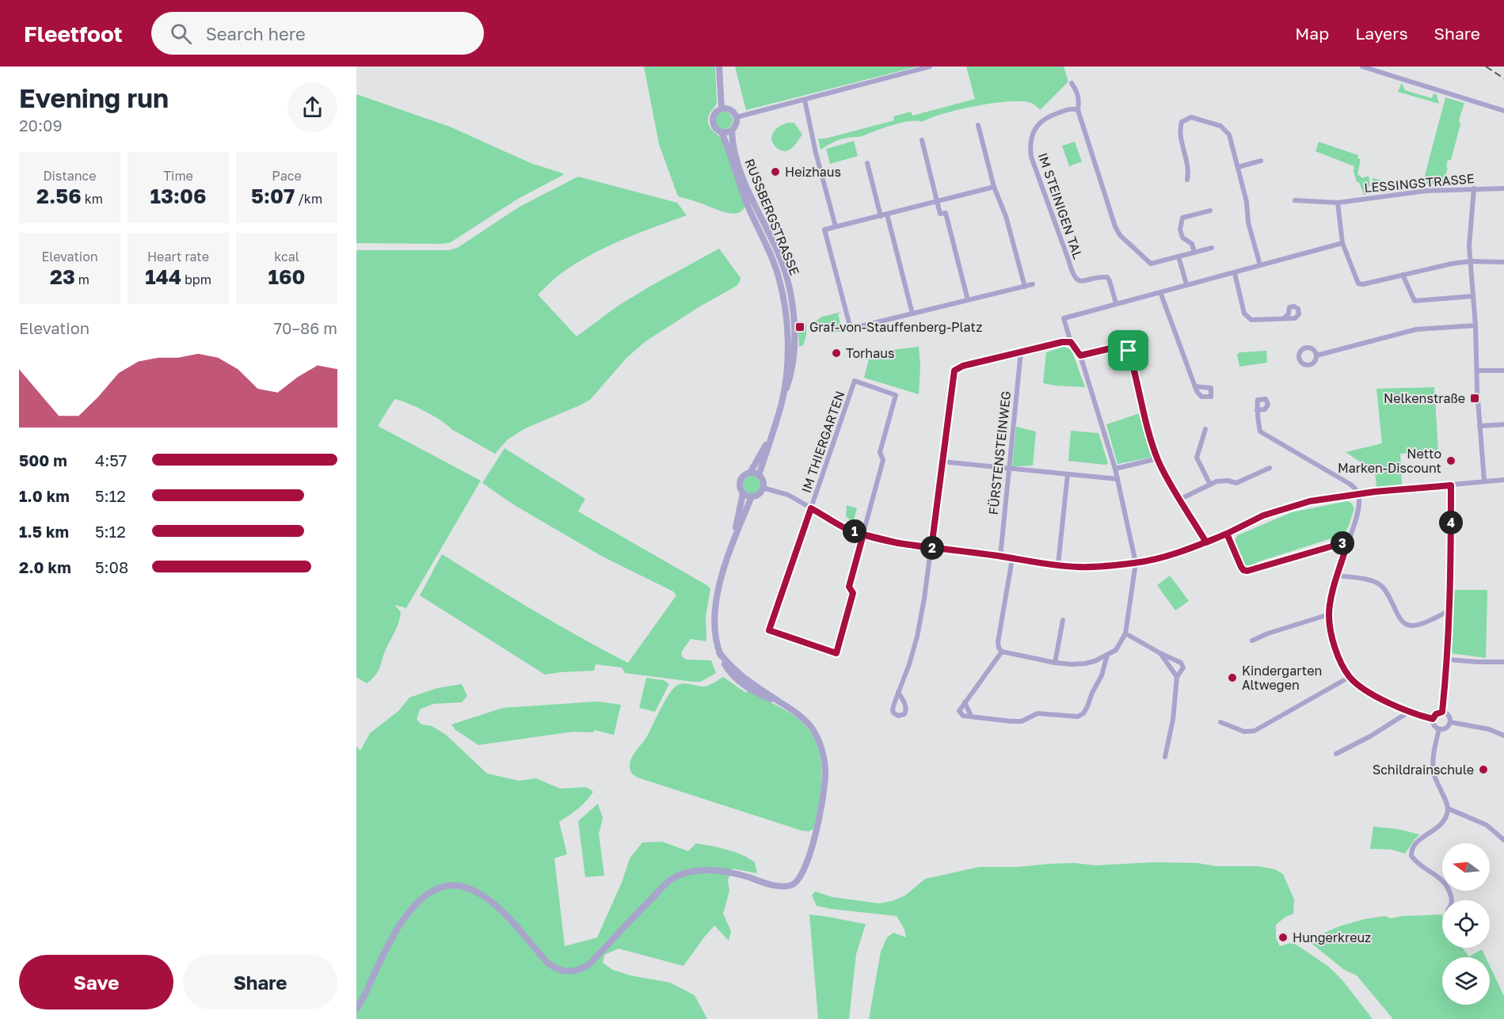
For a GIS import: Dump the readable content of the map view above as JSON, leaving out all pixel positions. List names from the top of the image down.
{
  "streets": {
    "street": [
      "LESSINGSTRASSE",
      "IM STEINIGEN TAL",
      "RUSSBERGSTRASSE",
      "IM THIERGARTEN",
      "FÜRSTENSTEINWEG"
    ]
  },
  "places": {
    "other": [
      "Heizhaus",
      "Torhaus",
      "Netto Marken-Discount",
      "Kindergarten Altwegen",
      "Schildrainschule",
      "Hungerkreuz"
    ],
    "transit": ["Graf-von-Stauffenberg-Platz", "Nelkenstraße"]
  },
  "north": "left",
  "page": {
    "header": "Fleetfoot",
    "search": "Search here",
    "nav": ["Map", "Layers", "Share"],
    "heading": ["Evening run", "20:09"],
    "stats": [
      ["Distance", "2.56 km"],
      ["Time", "13:06"],
      ["Pace", "5:07 /km"],
      ["Elevation", "23 m"],
      ["Heart rate", "144 bpm"],
      ["kcal", "160"]
    ],
    "chart": ["Elevation", "70–86 m"],
    "list": [
      {
        "name": "500 m",
        "note": "4:57"
      },
      {
        "name": "1.0 km",
        "note": "5:12"
      },
      {
        "name": "1.5 km",
        "note": "5:12"
      },
      {
        "name": "2.0 km",
        "note": "5:08"
      }
    ],
    "pins": [
      "4",
      "1",
      "3",
      "2"
    ],
    "buttons": ["Save", "Share"]
  }
}
